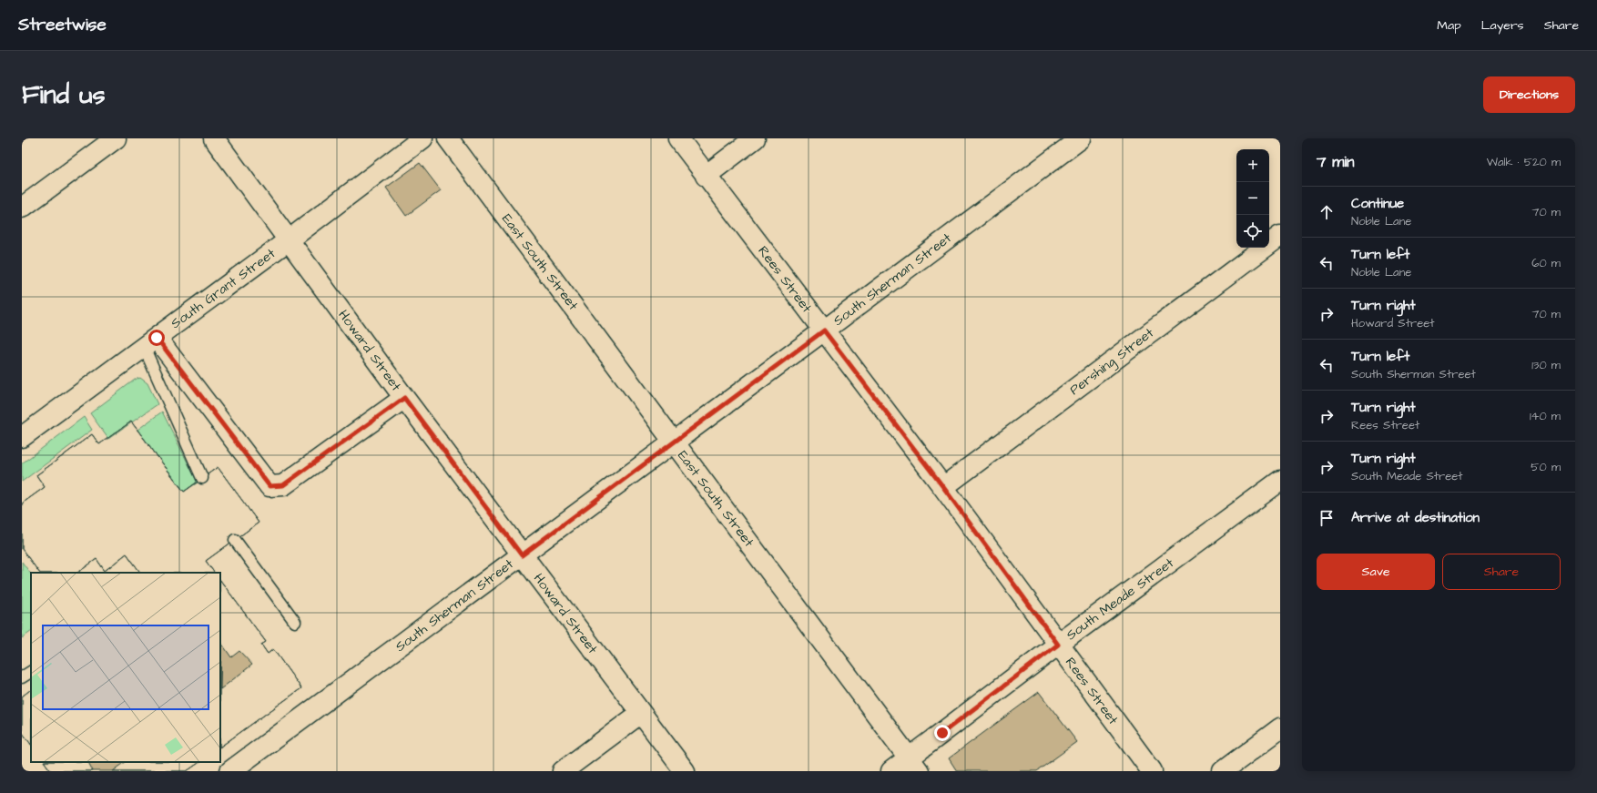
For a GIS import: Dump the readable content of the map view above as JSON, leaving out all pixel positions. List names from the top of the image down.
{
  "streets": {
    "street": [
      "East South Street",
      "Rees Street",
      "South Sherman Street",
      "South Grant Street",
      "Howard Street",
      "Pershing Street",
      "South Meade Street"
    ]
  },
  "crossings": [
    ["East South Street", "South Sherman Street"],
    ["East South Street", "South Meade Street"],
    ["Rees Street", "South Sherman Street"],
    ["Rees Street", "Pershing Street"],
    ["Rees Street", "South Meade Street"],
    ["South Sherman Street", "Howard Street"],
    ["South Grant Street", "Howard Street"]
  ],
  "page": {
    "header": "Streetwise",
    "nav": ["Map", "Layers", "Share"],
    "buttons": [
      "Directions",
      ["Save", "Share"]
    ],
    "title": "Find us",
    "heading": ["7 min", "Walk · 520 m"],
    "map_buttons": ["+", "−"],
    "list": [
      ["Continue", "Noble Lane", "70 m"],
      ["Turn left", "Noble Lane", "60 m"],
      ["Turn right", "Howard Street", "70 m"],
      ["Turn left", "South Sherman Street", "130 m"],
      ["Turn right", "Rees Street", "140 m"],
      ["Turn right", "South Meade Street", "50 m"],
      "Arrive at destination"
    ]
  }
}
